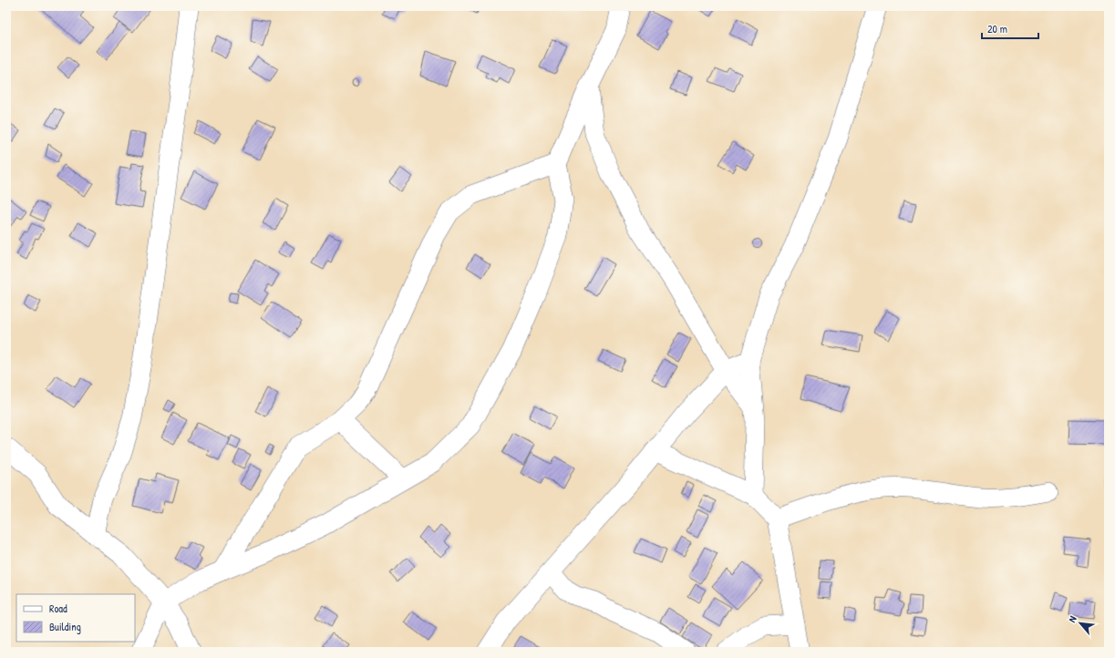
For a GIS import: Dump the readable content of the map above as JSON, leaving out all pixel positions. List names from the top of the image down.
{
  "legend": ["Road", "Building"],
  "scale_bar": "20 m",
  "north": "top left"
}
